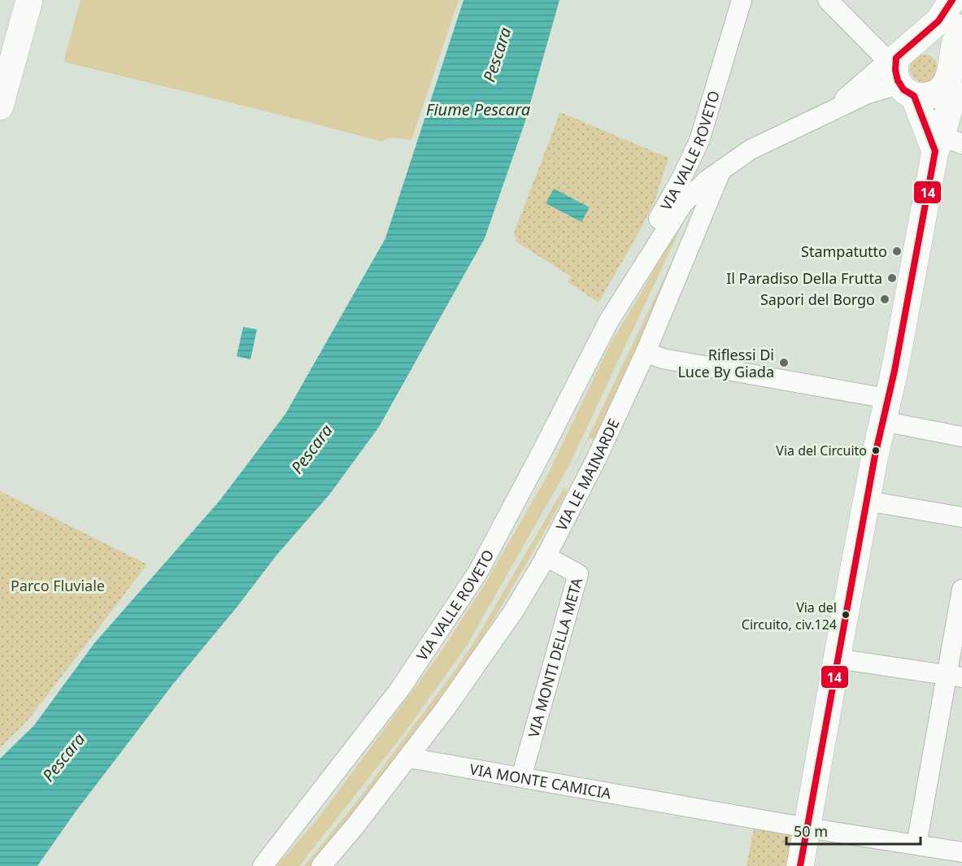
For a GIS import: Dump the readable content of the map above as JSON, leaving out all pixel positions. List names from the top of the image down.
{
  "streets": {
    "street": [
      "VIA VALLE ROVETO",
      "VIA LE MAINARDE",
      "VIA MONTI DELLA META",
      "VIA MONTE CAMICIA"
    ]
  },
  "crossings": [
    ["VIA VALLE ROVETO", "VIA LE MAINARDE"],
    ["VIA LE MAINARDE", "VIA MONTI DELLA META"],
    ["VIA LE MAINARDE", "VIA MONTE CAMICIA"],
    ["VIA MONTI DELLA META", "VIA MONTE CAMICIA"]
  ],
  "water": ["Pescara", "Fiume Pescara"],
  "parks": ["Parco Fluviale"],
  "places": [
    "Stampatutto",
    "Il Paradiso Della Frutta",
    "Sapori del Borgo",
    "Riflessi Di Luce By Giada",
    "Via del Circuito",
    "Via del Circuito, civ.124"
  ],
  "lines": ["transit line 14"],
  "scale_bar": "50 m"
}
